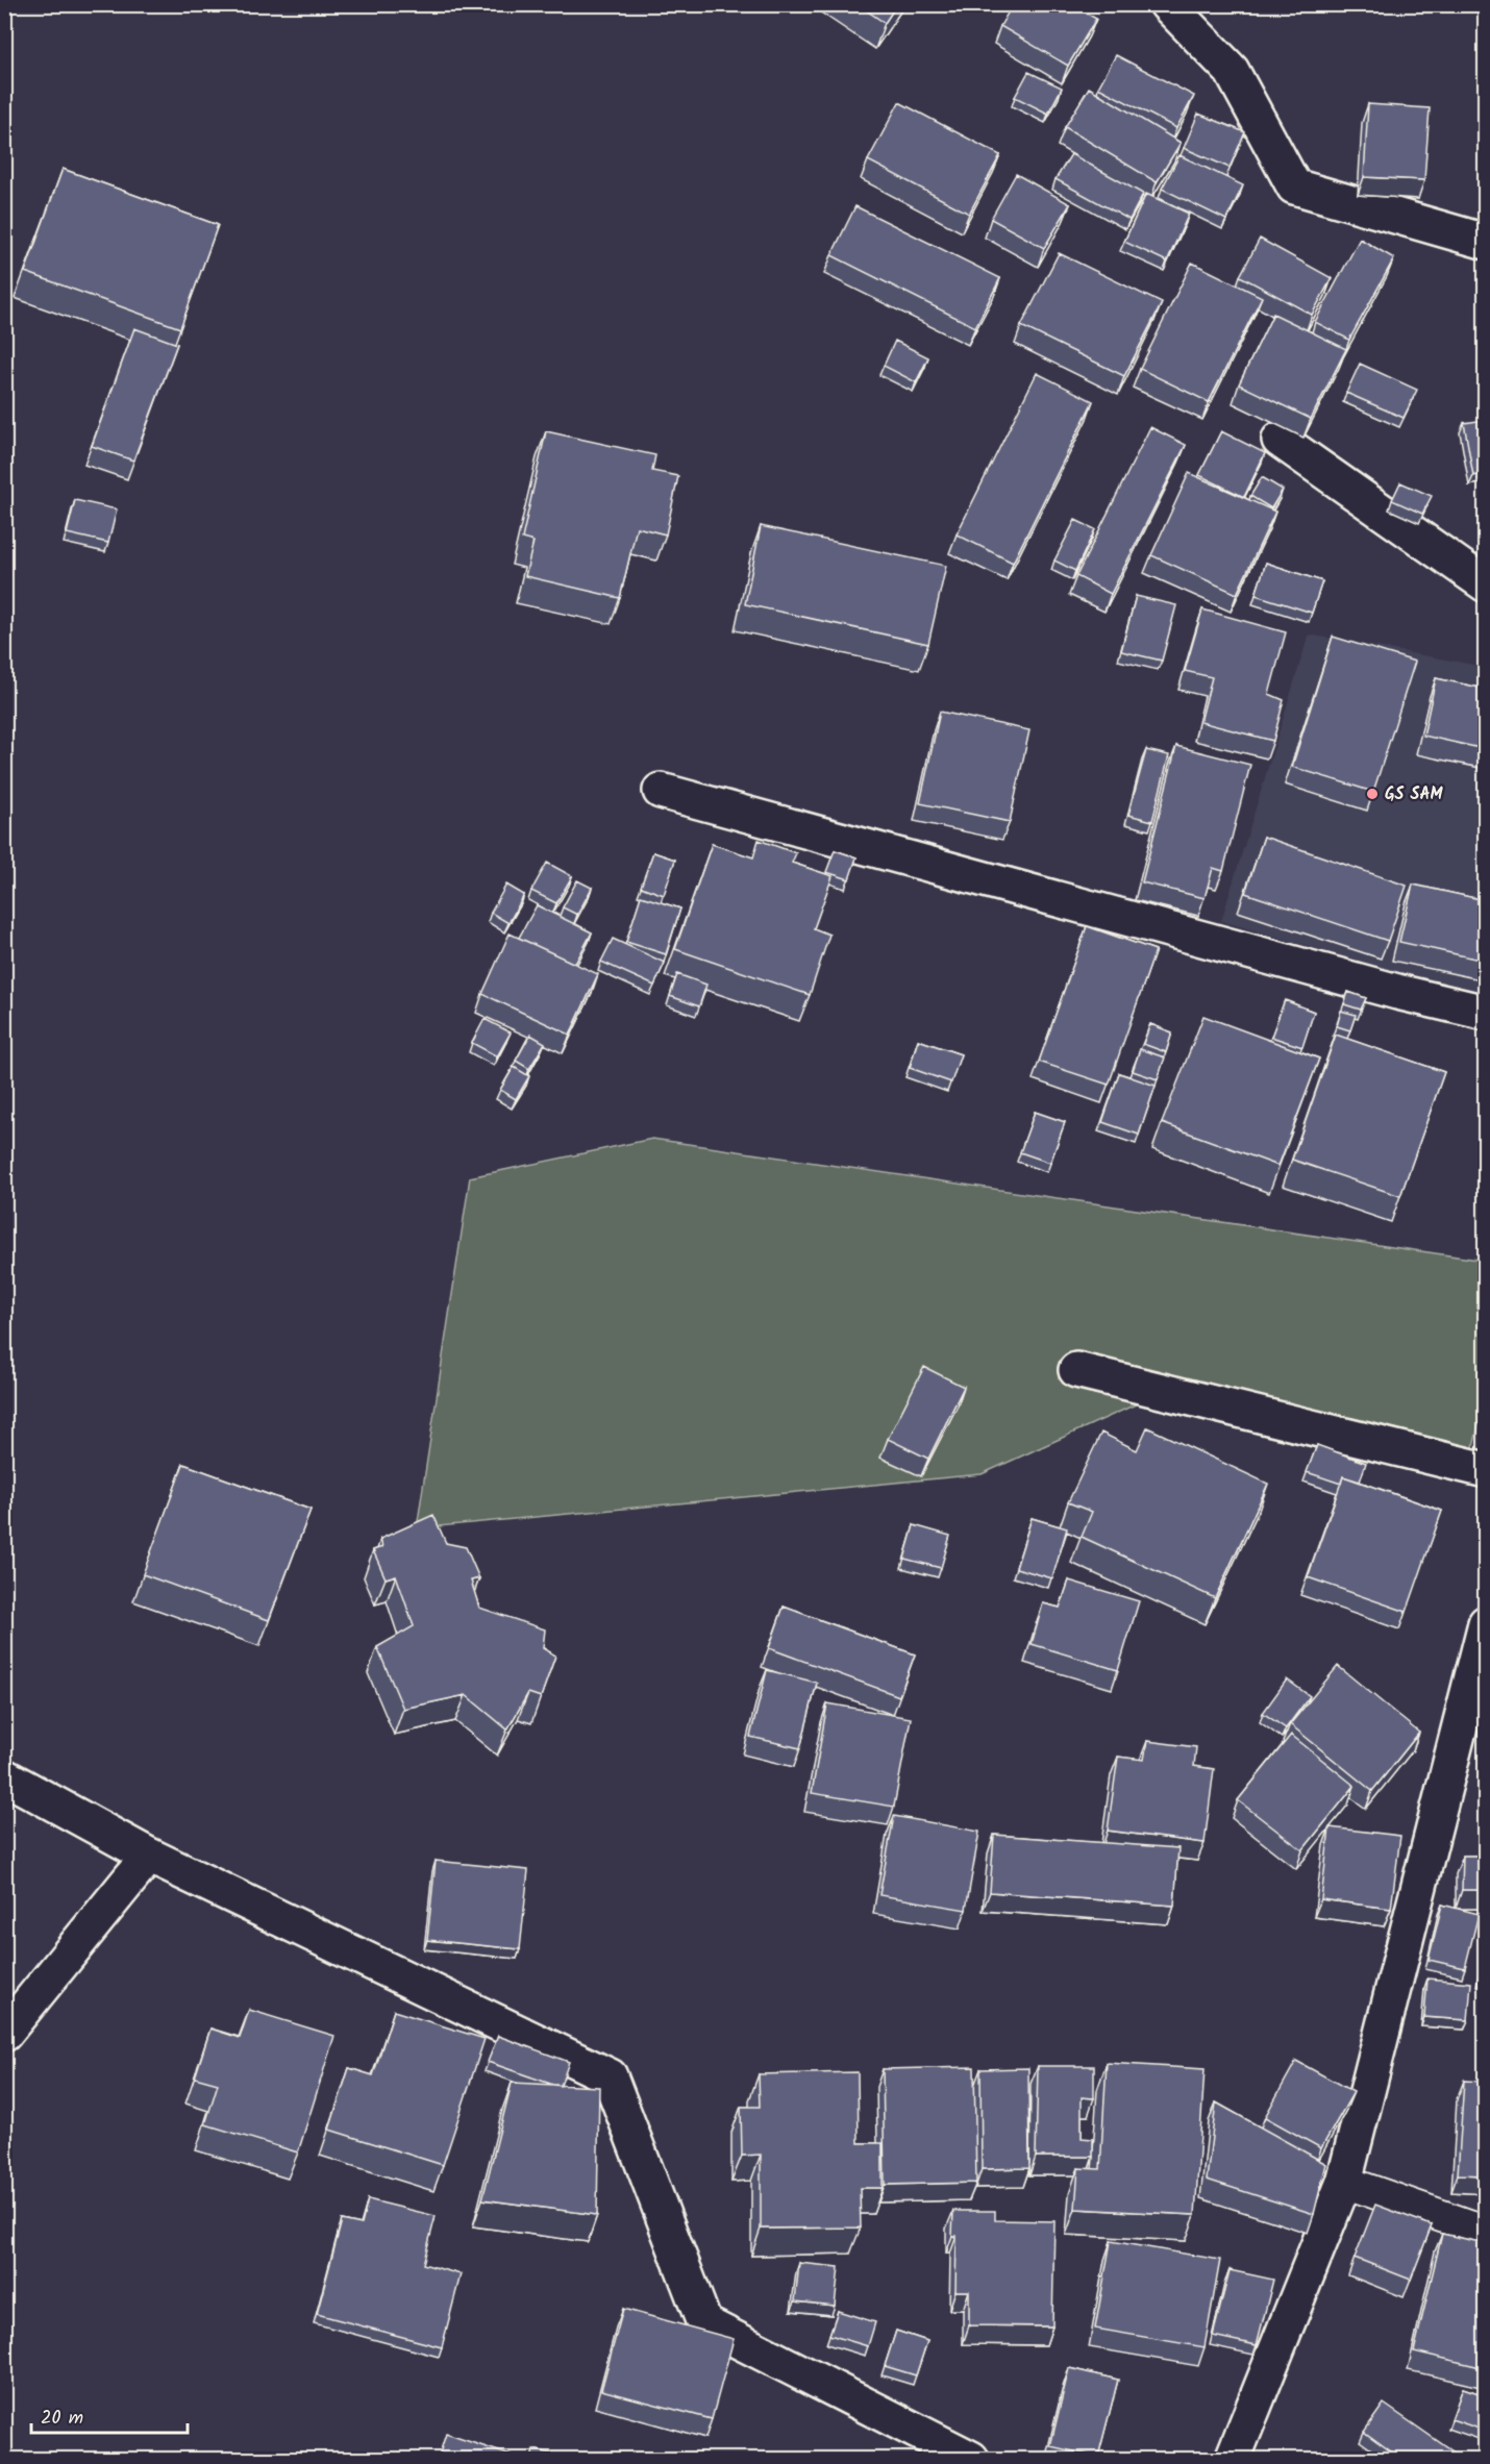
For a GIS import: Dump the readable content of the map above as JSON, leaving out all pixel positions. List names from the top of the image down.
{
  "places": ["GS SAM"],
  "scale_bar": "20 m"
}
